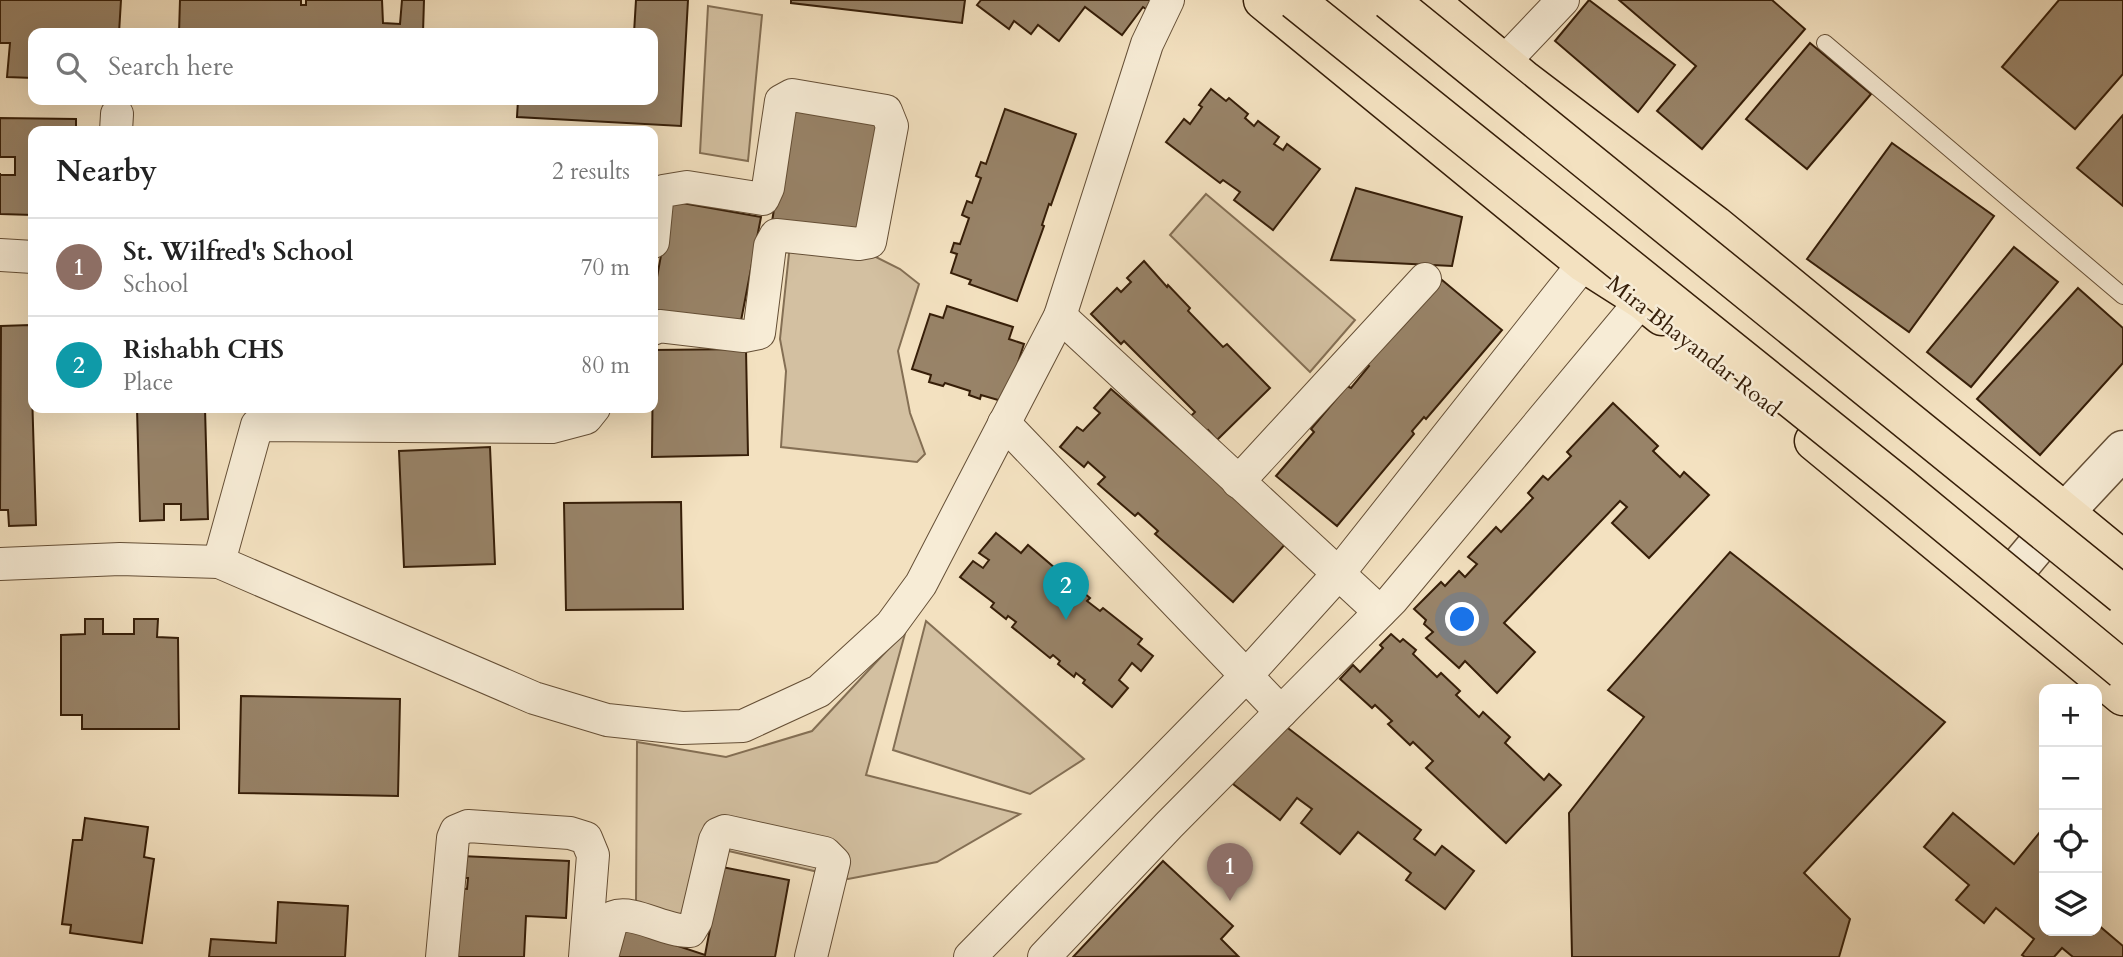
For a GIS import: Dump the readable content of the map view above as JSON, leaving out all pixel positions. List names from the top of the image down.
{
  "streets": {
    "main road": ["Mira Bhayandar Road"]
  },
  "page": {
    "search": "Search here",
    "heading": ["Nearby", "2 results"],
    "list": [
      {
        "mark": "1",
        "name": "St. Wilfred's School",
        "note": "School",
        "value": "70 m"
      },
      {
        "mark": "2",
        "name": "Rishabh CHS",
        "note": "Place",
        "value": "80 m"
      }
    ],
    "pins": ["2", "1"],
    "map_buttons": ["+", "−"]
  }
}
